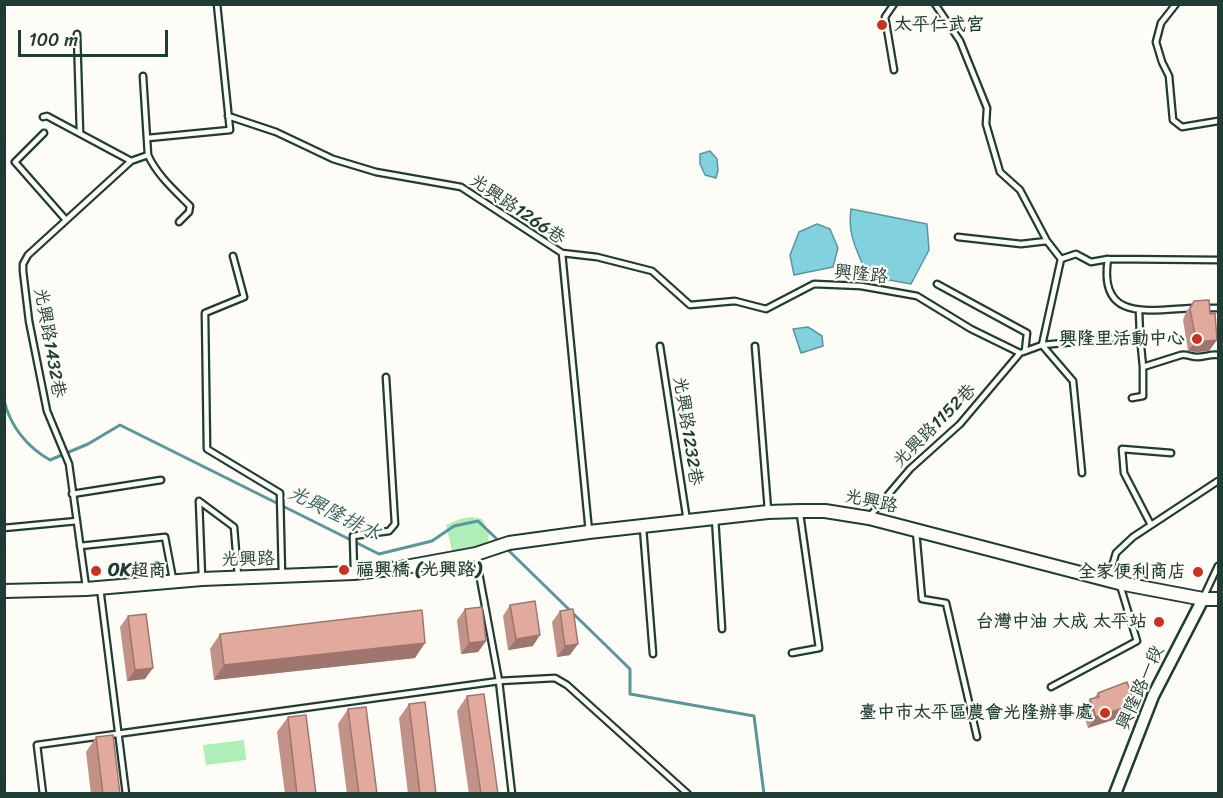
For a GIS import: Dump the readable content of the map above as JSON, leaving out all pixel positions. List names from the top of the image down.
{
  "streets": {
    "main road": ["光興路"],
    "street": ["興隆路一段"],
    "lane": [
      "光興路1266巷",
      "興隆路",
      "光興路1432巷",
      "光興路1152巷",
      "光興路1232巷"
    ]
  },
  "crossings": [
    ["光興路1266巷", "興隆路"],
    ["光興路1266巷", "光興路"],
    ["興隆路", "光興路1152巷"],
    ["光興路1432巷", "光興路"],
    ["光興路1152巷", "光興路"],
    ["光興路1232巷", "光興路"],
    ["光興路", "興隆路一段"]
  ],
  "water": ["光興隆排水"],
  "places": [
    "太平仁武宮",
    "興隆里活動中心",
    "福興橋 (光興路)",
    "OK超商",
    "全家便利商店",
    "台灣中油 大成 太平站",
    "臺中市太平區農會光隆辦事處"
  ],
  "scale_bar": "100 m"
}
